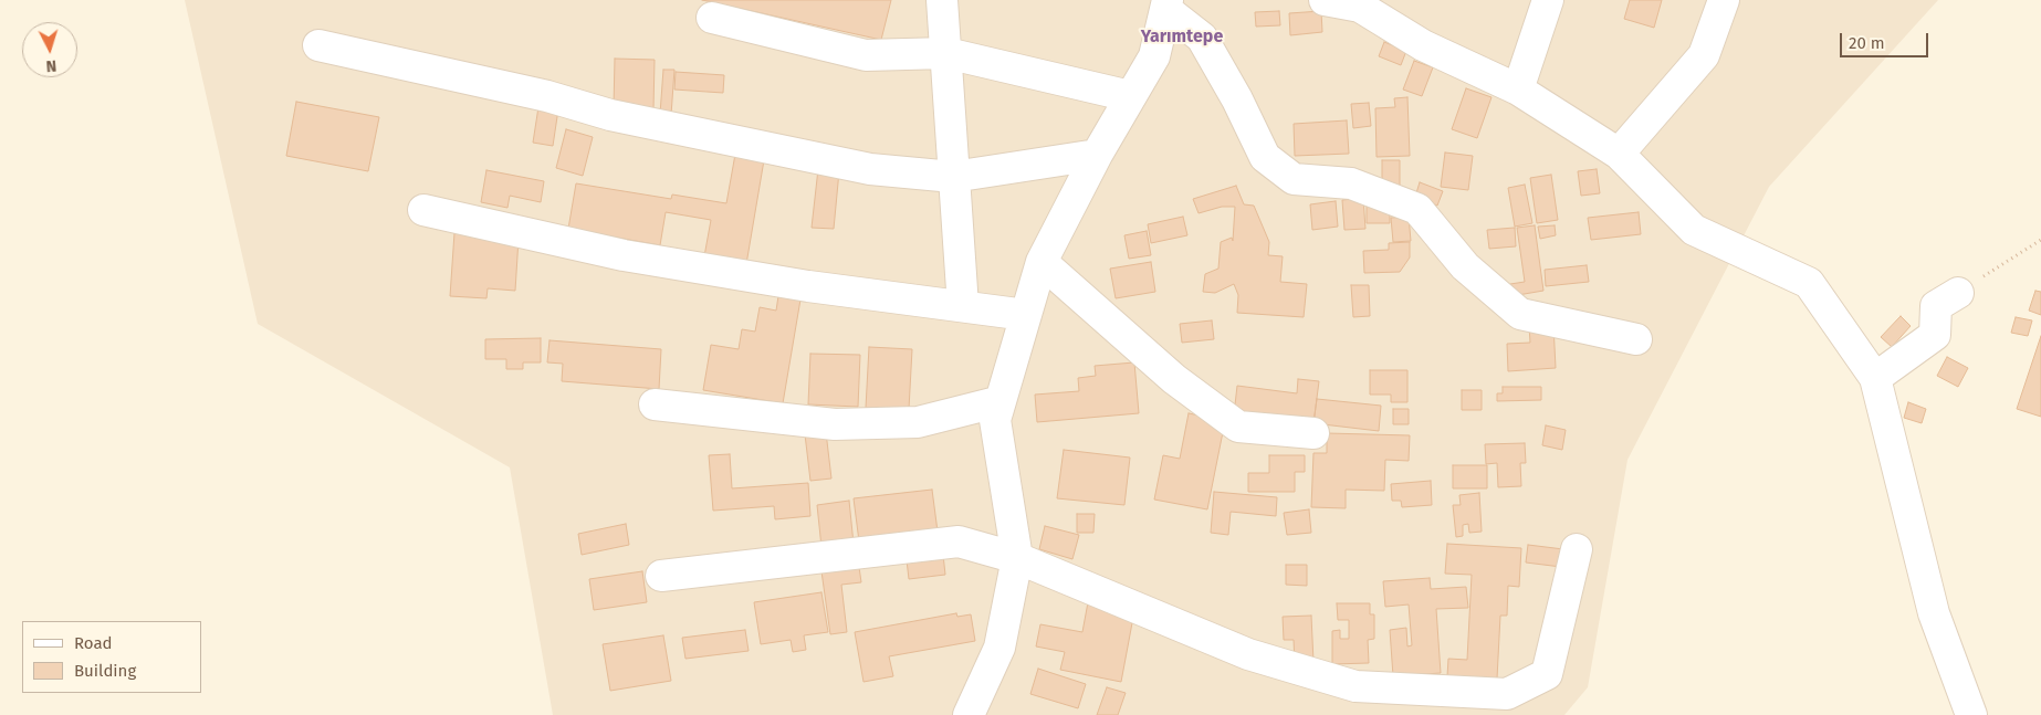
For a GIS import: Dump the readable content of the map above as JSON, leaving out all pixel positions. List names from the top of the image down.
{
  "districts": ["Yarımtepe"],
  "legend": ["Road", "Building"],
  "scale_bar": "20 m",
  "north": "bottom"
}
